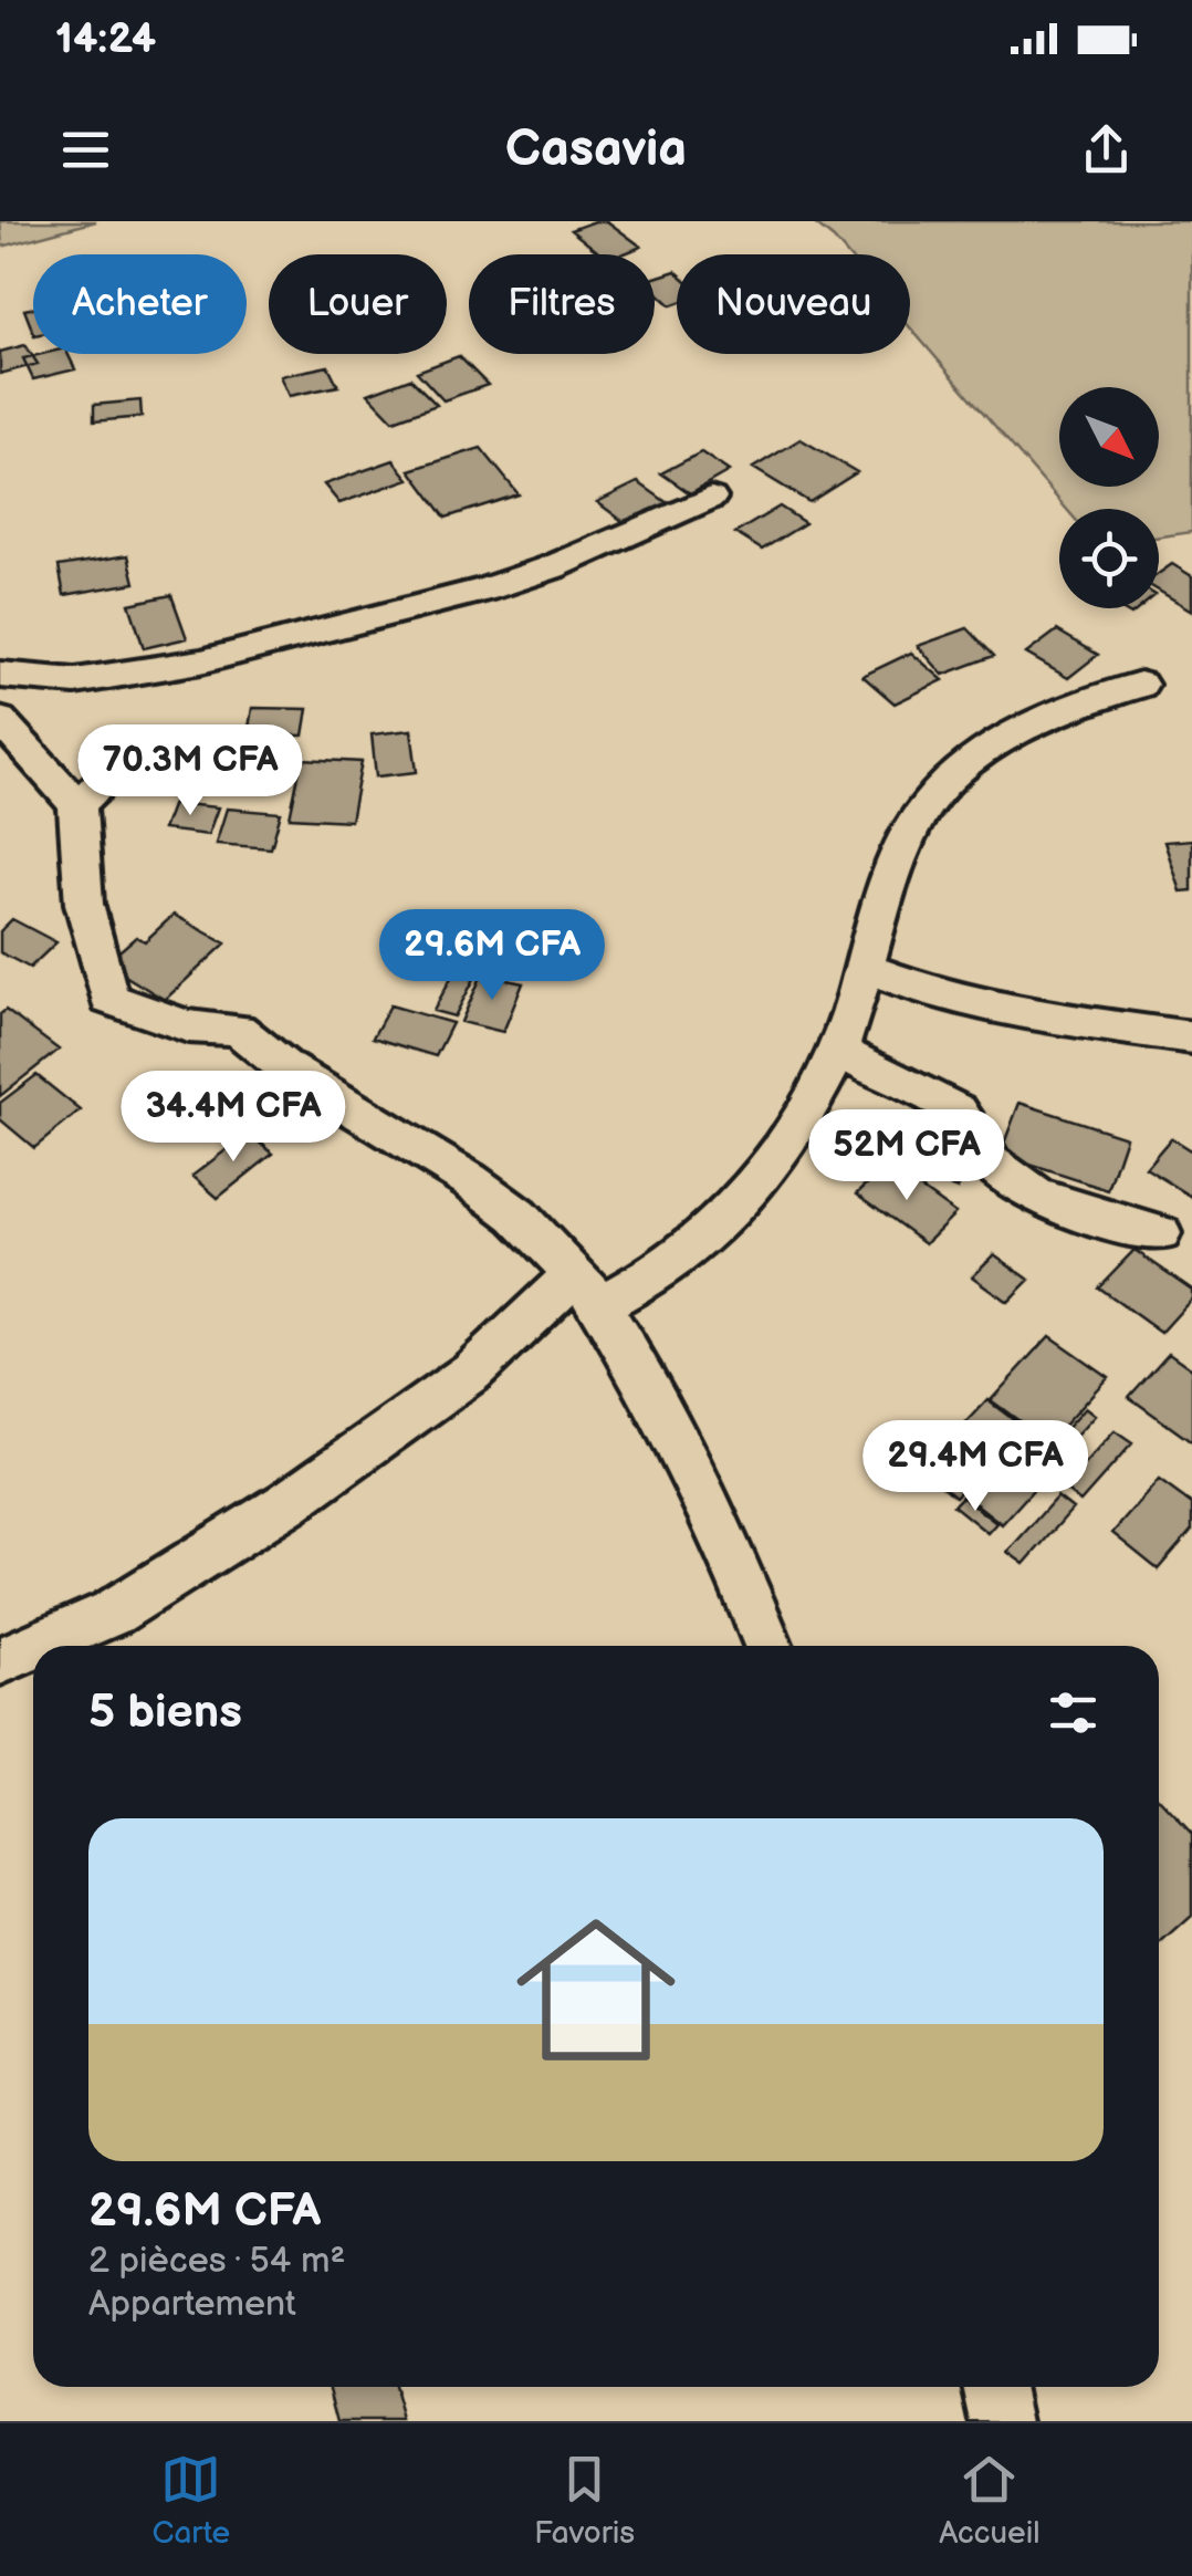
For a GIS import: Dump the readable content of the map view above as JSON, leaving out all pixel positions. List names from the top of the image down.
{
  "north": "bottom right",
  "page": {
    "status": "14:24",
    "header": "Casavia",
    "chip": [
      "Acheter",
      "Louer",
      "Filtres",
      "Nouveau"
    ],
    "price": [
      "70.3M CFA",
      "29.6M CFA",
      "34.4M CFA",
      "52M CFA",
      "29.4M CFA"
    ],
    "heading": "5 biens",
    "list": [
      {
        "name": "29.6M CFA",
        "note": "2 pièces · 54 m² · Appartement"
      }
    ],
    "tabs": ["Carte", "Favoris", "Accueil"]
  }
}
